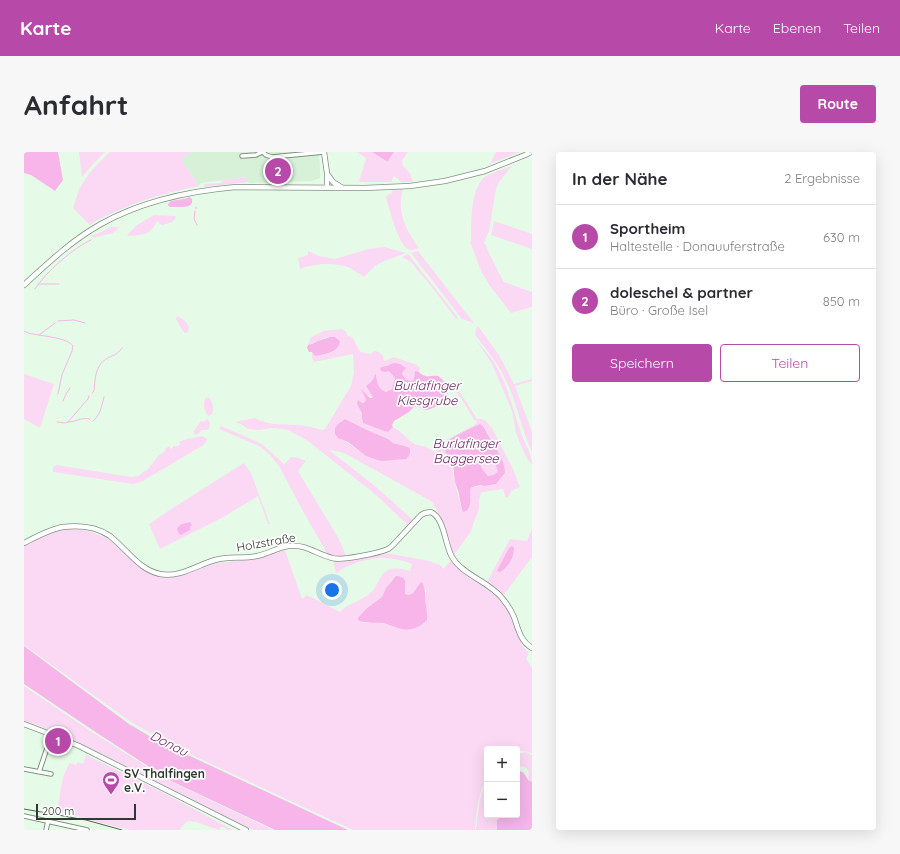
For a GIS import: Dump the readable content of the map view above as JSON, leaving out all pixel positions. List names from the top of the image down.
{
  "streets": {
    "street": ["Holzstraße"]
  },
  "water": ["Burlafinger Kiesgrube", "Burlafinger Baggersee", "Donau"],
  "places": {
    "sports": ["SV Thalfingen e.V."]
  },
  "scale_bar": "200 m",
  "page": {
    "header": "Karte",
    "nav": ["Karte", "Ebenen", "Teilen"],
    "buttons": [
      "Route",
      ["Speichern", "Teilen"]
    ],
    "title": "Anfahrt",
    "heading": ["In der Nähe", "2 Ergebnisse"],
    "pins": ["2", "1"],
    "list": [
      {
        "mark": "1",
        "name": "Sportheim",
        "note": "Haltestelle · Donauuferstraße",
        "value": "630 m"
      },
      {
        "mark": "2",
        "name": "doleschel & partner",
        "note": "Büro · Große Isel",
        "value": "850 m"
      }
    ],
    "map_buttons": ["+", "−"],
    "scale": "200 m"
  }
}
